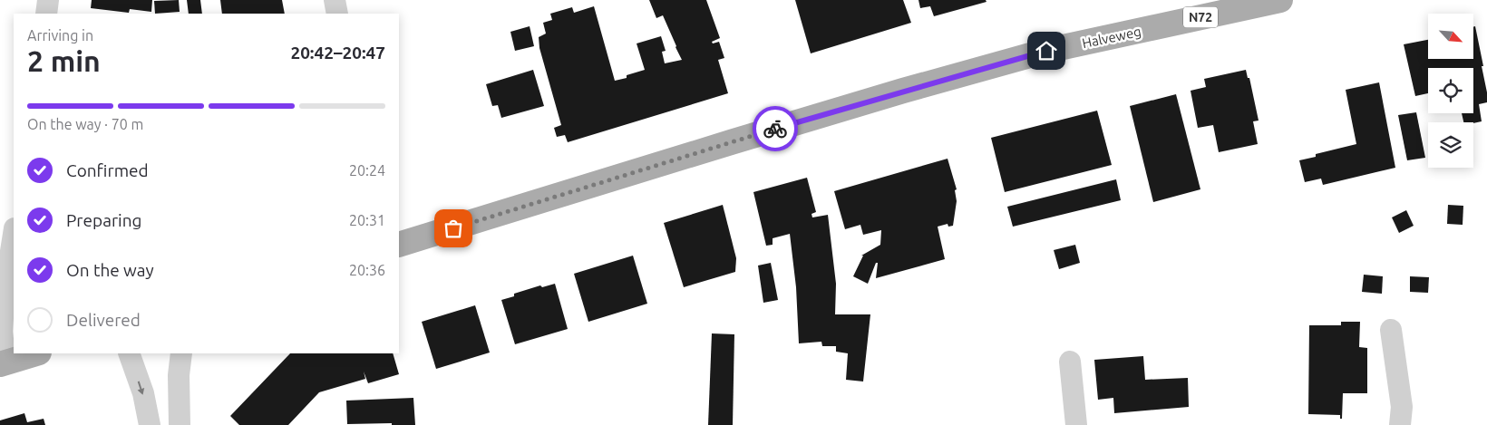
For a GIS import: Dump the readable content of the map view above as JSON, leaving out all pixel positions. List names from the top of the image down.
{
  "streets": {
    "main road": ["N72", "Halveweg"]
  },
  "north": "bottom right",
  "page": {
    "heading": ["2 min", "Arriving in", "20:42–20:47"],
    "bar": "On the way · 70 m",
    "list": [
      ["Confirmed", "20:24"],
      ["Preparing", "20:31"],
      ["On the way", "20:36"],
      "Delivered"
    ]
  }
}
